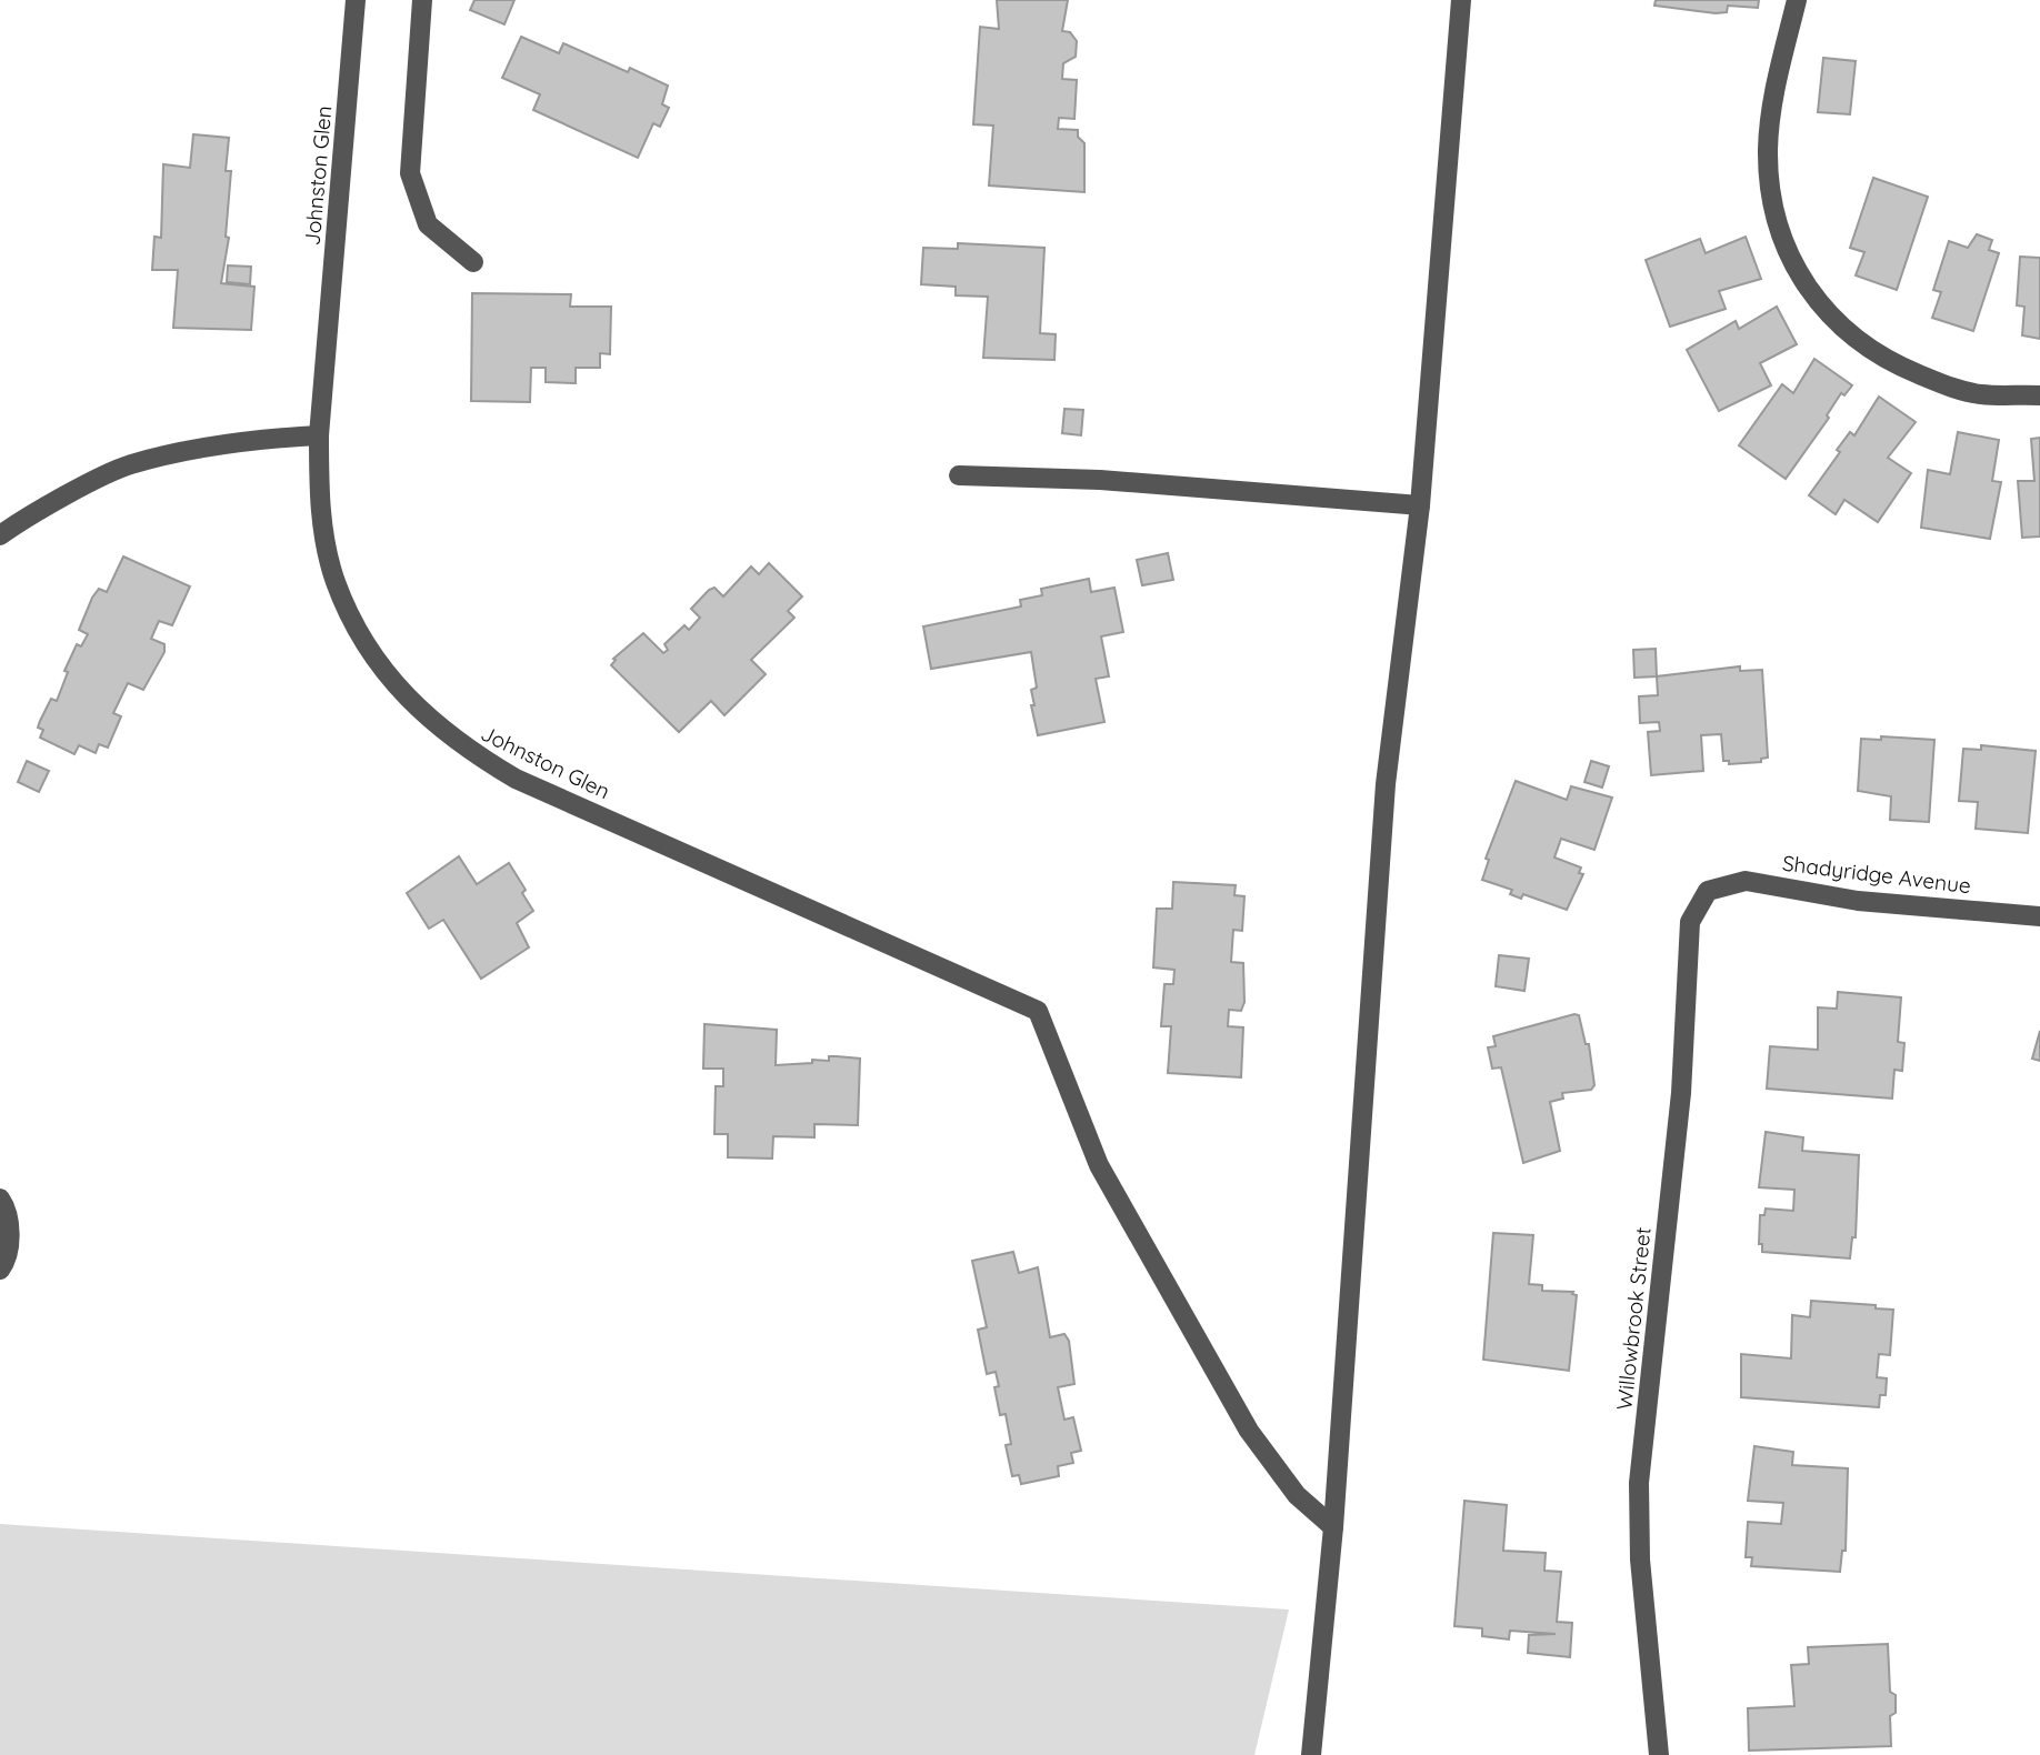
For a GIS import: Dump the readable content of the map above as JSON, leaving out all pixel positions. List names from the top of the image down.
{
  "streets": {
    "street": ["Johnston Glen", "Shadyridge Avenue", "Willowbrook Street"]
  },
  "crossings": [
    ["Shadyridge Avenue", "Willowbrook Street"]
  ]
}
